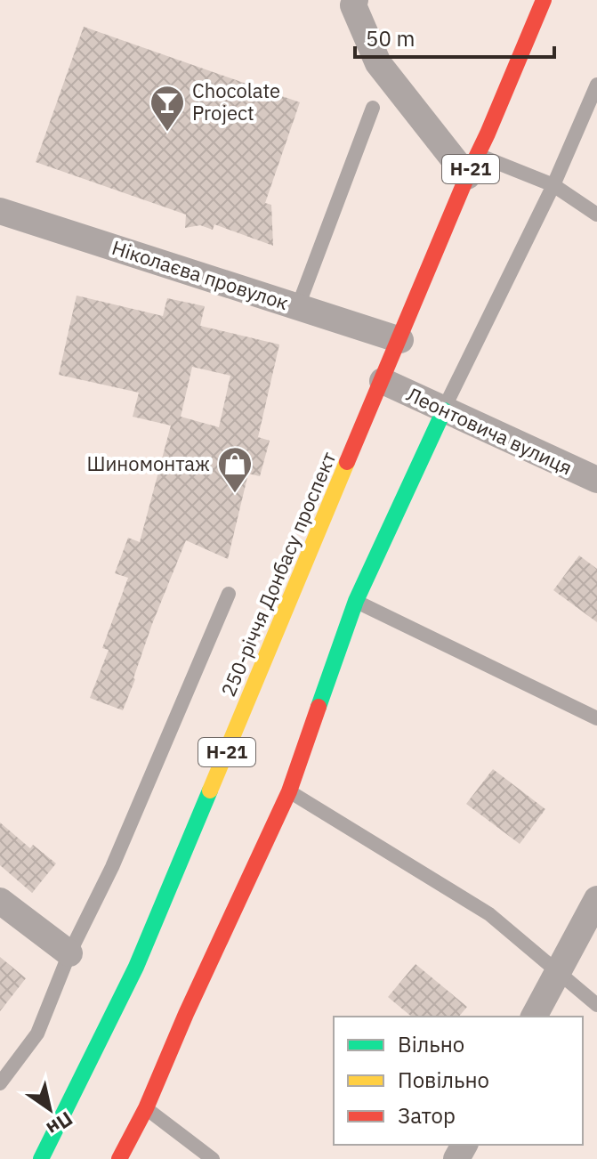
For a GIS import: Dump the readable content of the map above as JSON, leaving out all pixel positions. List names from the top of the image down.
{
  "streets": {
    "main road": ["Н-21", "250-річчя Донбасу проспект"],
    "street": ["Ніколаєва провулок", "Леонтовича вулиця"]
  },
  "crossings": [
    ["Ніколаєва провулок", "250-річчя Донбасу проспект"],
    ["Леонтовича вулиця", "250-річчя Донбасу проспект"]
  ],
  "places": {
    "bar": ["Chocolate Project"],
    "shop": ["Шиномонтаж"]
  },
  "legend": ["Вільно", "Повільно", "Затор"],
  "scale_bar": "50 m",
  "north": "bottom right"
}
